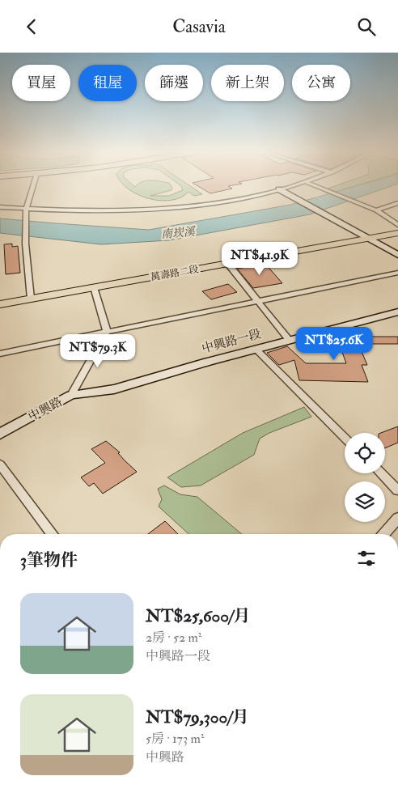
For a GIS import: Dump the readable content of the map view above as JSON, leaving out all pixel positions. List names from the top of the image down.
{
  "streets": {
    "main road": ["萬壽路二段"],
    "street": ["中興路一段", "中興路"]
  },
  "crossings": [
    ["中興路一段", "中興路"]
  ],
  "water": ["南崁溪"],
  "page": {
    "header": "Casavia",
    "chip": [
      "買屋",
      "租屋",
      "篩選",
      "新上架",
      "公寓"
    ],
    "price": ["NT$41.9K", "NT$25.6K", "NT$79.3K"],
    "heading": "3筆物件",
    "list": [
      {
        "name": "NT$25,600/月",
        "note": "2房 · 52 m² · 中興路一段"
      },
      {
        "name": "NT$79,300/月",
        "note": "5房 · 173 m² · 中興路"
      }
    ]
  }
}
